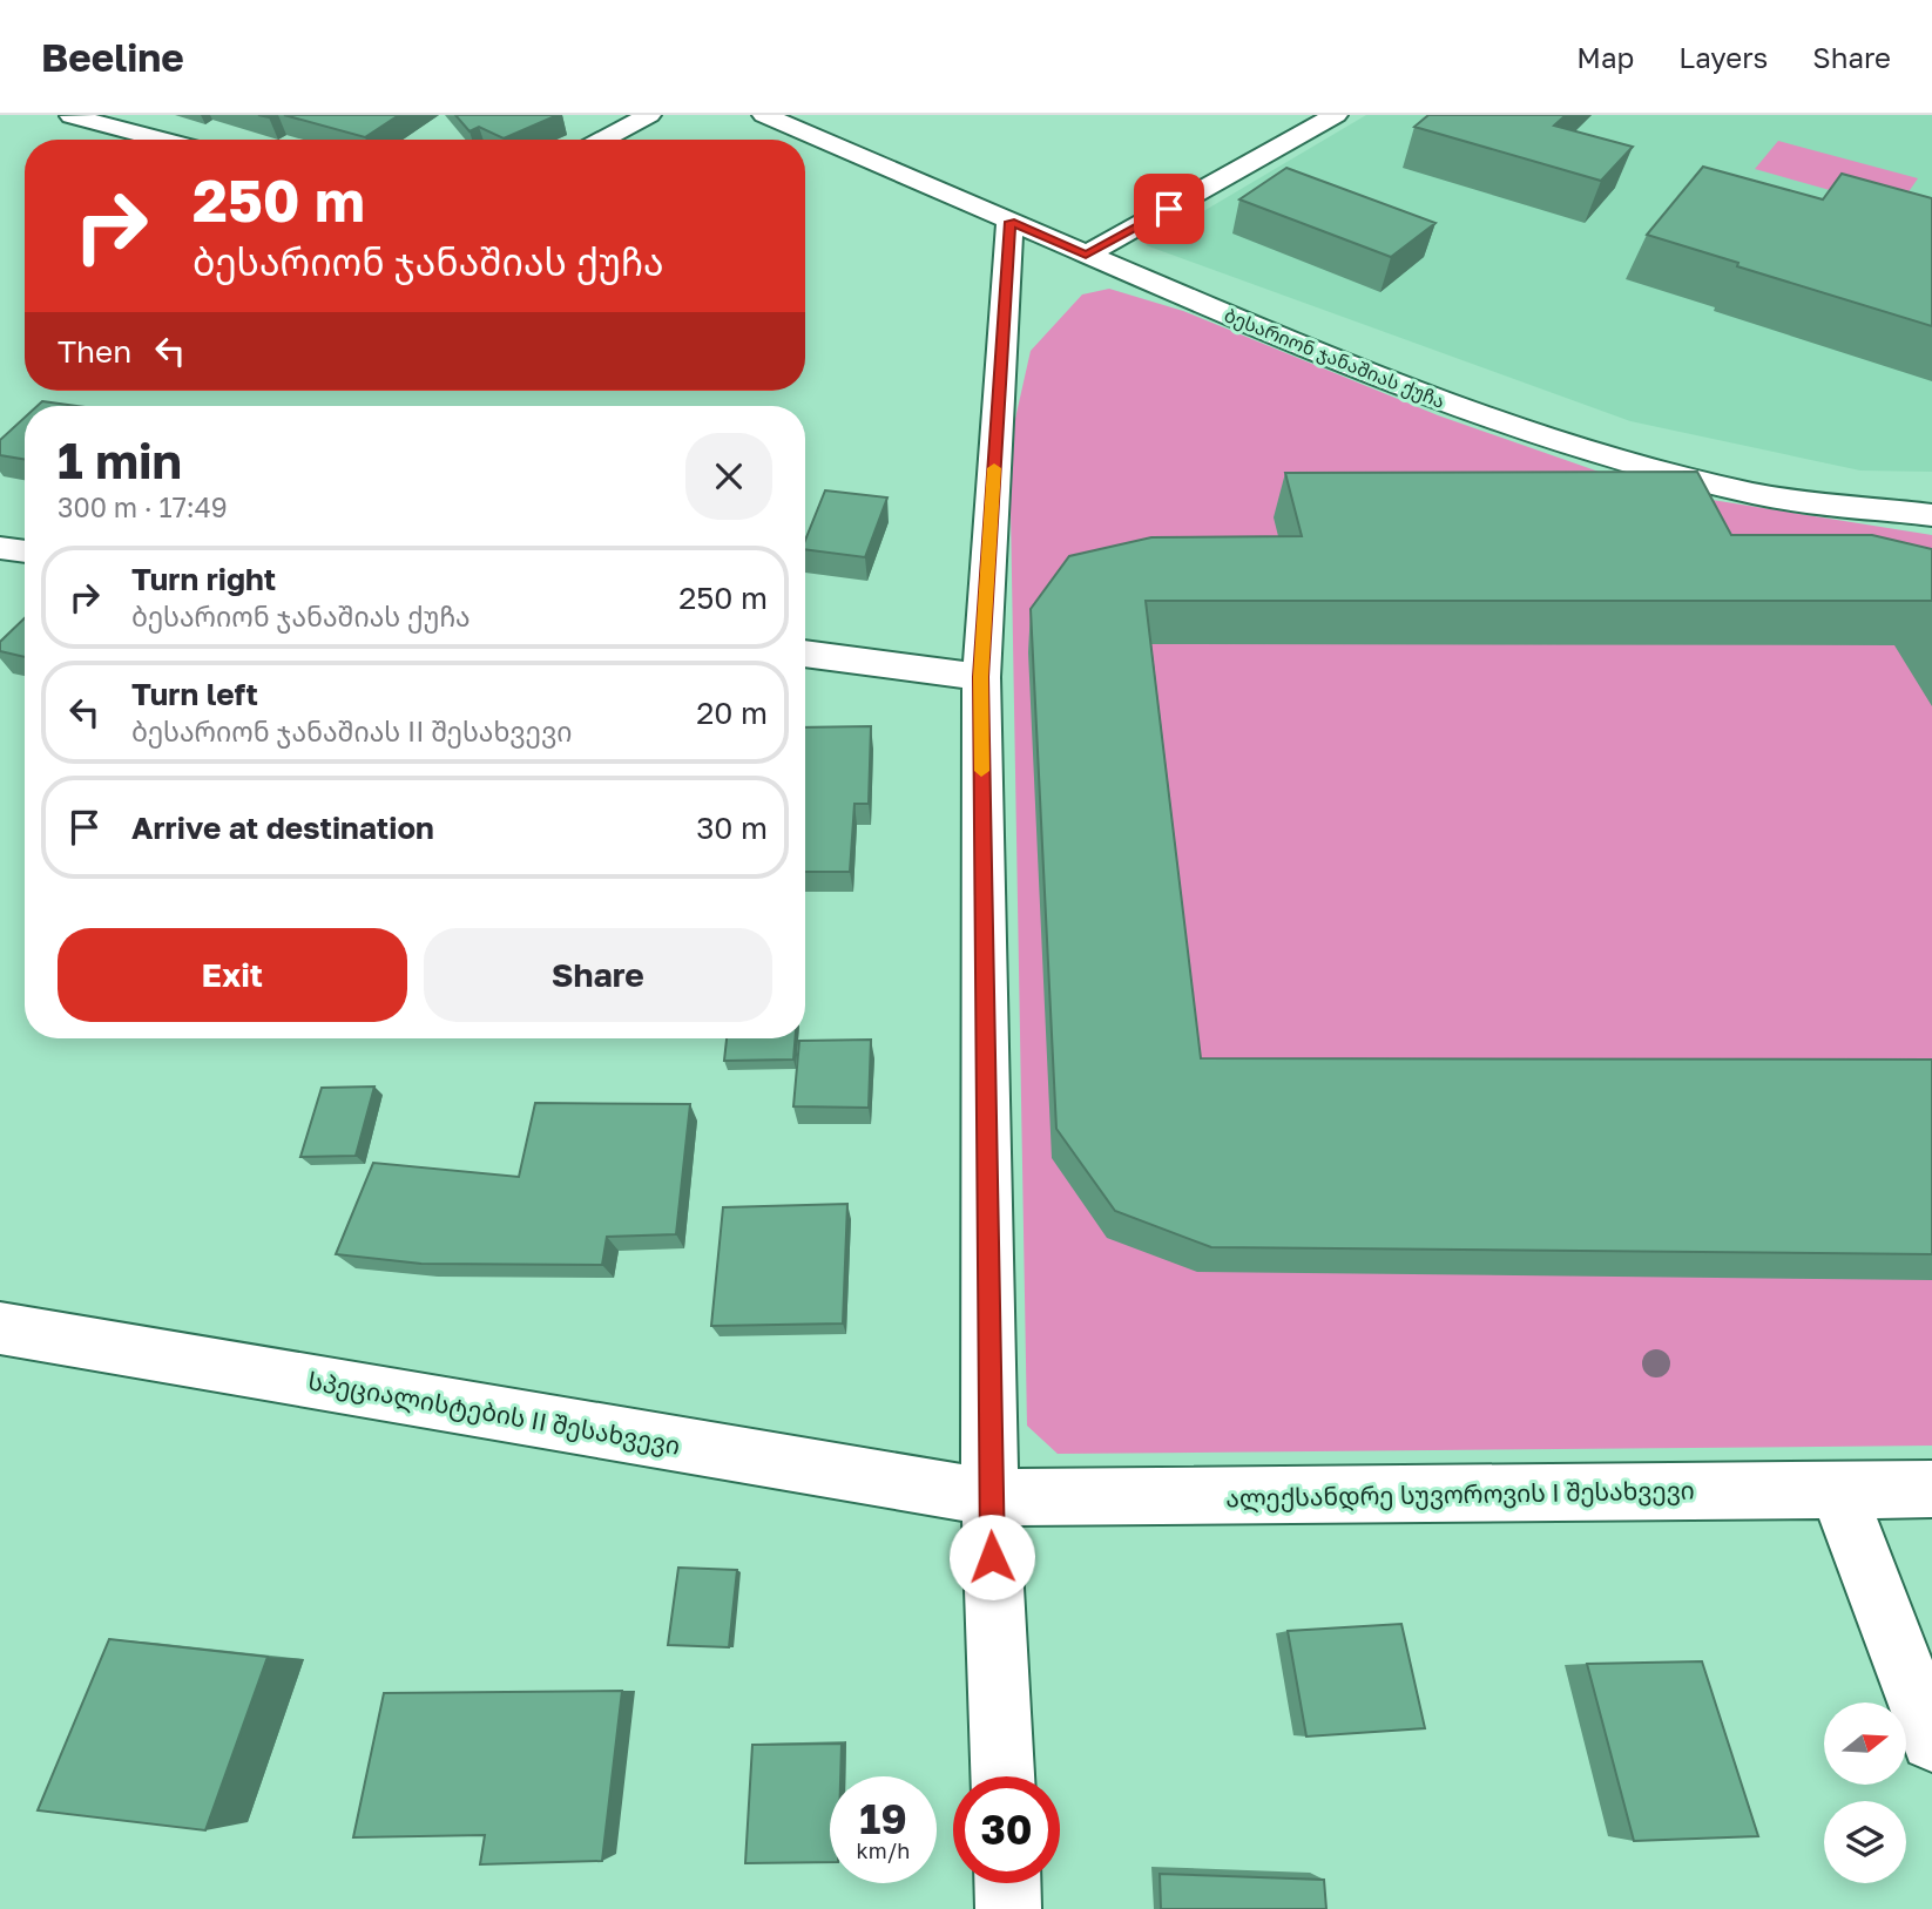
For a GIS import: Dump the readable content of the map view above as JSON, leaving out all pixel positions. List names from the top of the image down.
{
  "streets": {
    "street": ["ბესარიონ ჯანაშიას ქუჩა", "სპეციალისტების II შესახვევი", "ალექსანდრე სუვოროვის I შესახვევი"]
  },
  "crossings": [
    ["სპეციალისტების II შესახვევი", "ალექსანდრე სუვოროვის I შესახვევი"]
  ],
  "north": "right",
  "page": {
    "header": "Beeline",
    "nav": ["Map", "Layers", "Share"],
    "turn": ["250 m", "ბესარიონ ჯანაშიას ქუჩა"],
    "then": "Then",
    "heading": ["1 min", "300 m · 17:49"],
    "list": [
      {
        "name": "Turn right",
        "note": "ბესარიონ ჯანაშიას ქუჩა",
        "value": "250 m"
      },
      {
        "name": "Turn left",
        "note": "ბესარიონ ჯანაშიას II შესახვევი",
        "value": "20 m"
      },
      {
        "name": "Arrive at destination",
        "value": "30 m"
      }
    ],
    "buttons": ["Exit", "Share"],
    "speed": "19 km/h",
    "limit": "30"
  }
}
